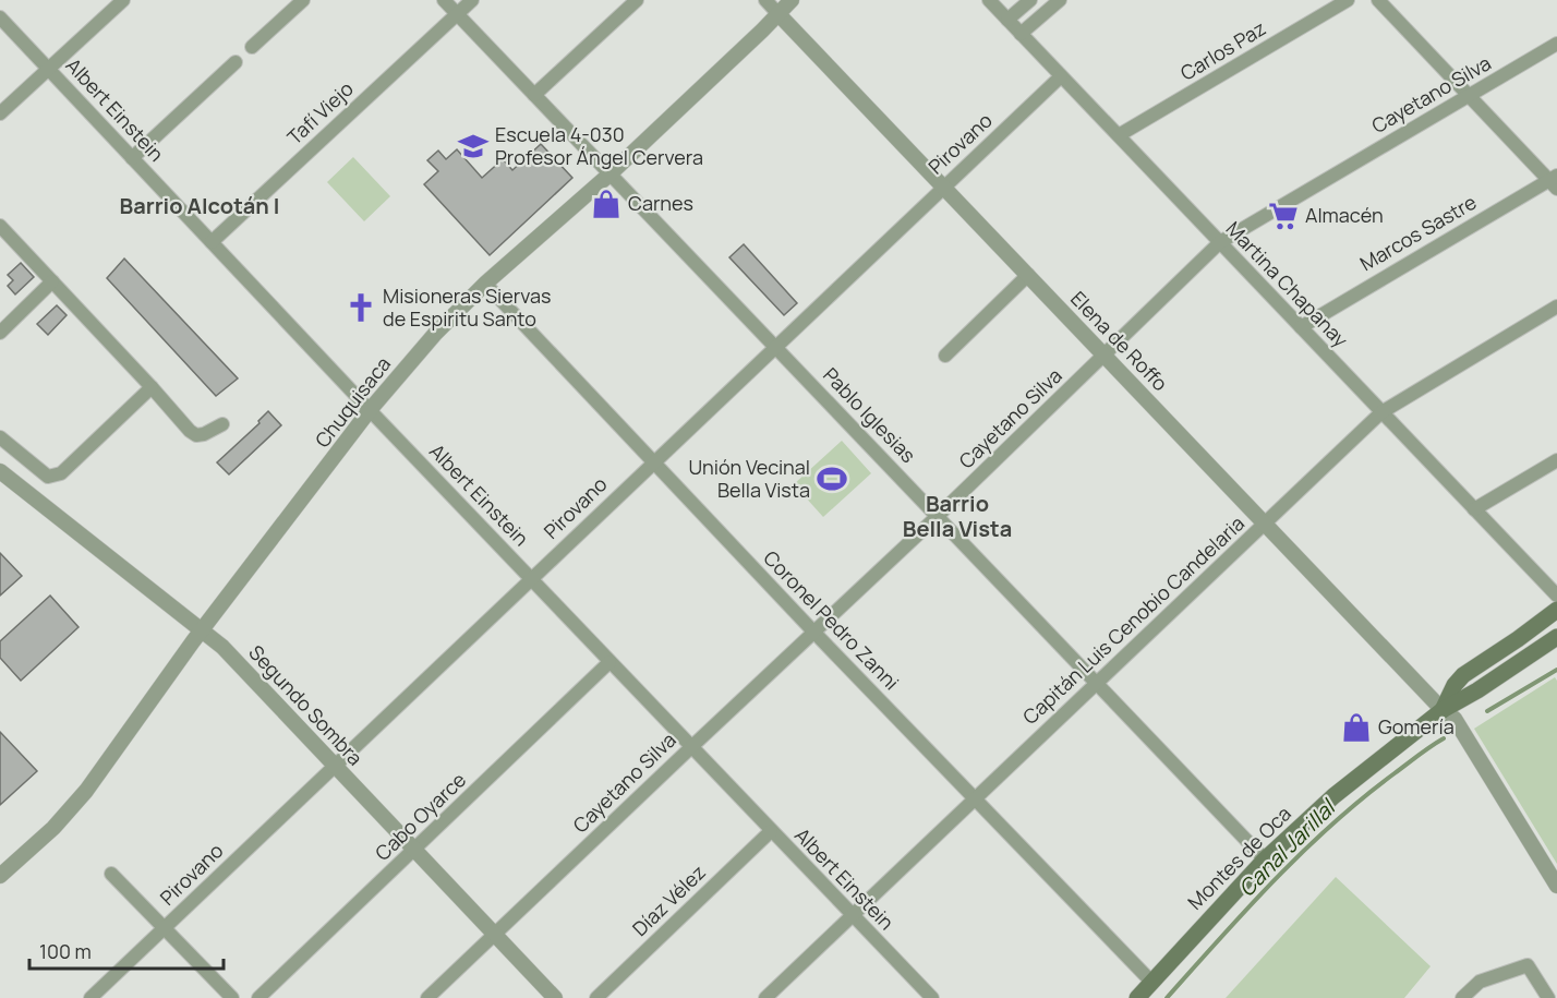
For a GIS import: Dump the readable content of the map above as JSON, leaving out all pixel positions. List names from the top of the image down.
{
  "streets": {
    "main road": ["Montes de Oca"],
    "street": [
      "Carlos Paz",
      "Cayetano Silva",
      "Albert Einstein",
      "Tafí Viejo",
      "Pirovano",
      "Marcos Sastre",
      "Martina Chapanay",
      "Elena de Roffo",
      "Chuquisaca",
      "Pablo Iglesias",
      "Coronel Pedro Zanni",
      "Capitán Luis Cenobio Candelaria",
      "Segundo Sombra",
      "Cabo Oyarce",
      "Díaz Vélez"
    ]
  },
  "crossings": [
    ["Carlos Paz", "Martina Chapanay"],
    ["Cayetano Silva", "Albert Einstein"],
    ["Cayetano Silva", "Martina Chapanay"],
    ["Cayetano Silva", "Elena de Roffo"],
    ["Cayetano Silva", "Pablo Iglesias"],
    ["Cayetano Silva", "Coronel Pedro Zanni"],
    ["Cayetano Silva", "Segundo Sombra"],
    ["Albert Einstein", "Tafí Viejo"],
    ["Albert Einstein", "Pirovano"],
    ["Albert Einstein", "Chuquisaca"],
    ["Albert Einstein", "Capitán Luis Cenobio Candelaria"],
    ["Albert Einstein", "Cabo Oyarce"],
    ["Albert Einstein", "Díaz Vélez"],
    ["Tafí Viejo", "Pablo Iglesias"],
    ["Pirovano", "Martina Chapanay"],
    ["Pirovano", "Elena de Roffo"],
    ["Pirovano", "Pablo Iglesias"],
    ["Pirovano", "Coronel Pedro Zanni"],
    ["Pirovano", "Segundo Sombra"],
    ["Marcos Sastre", "Martina Chapanay"],
    ["Martina Chapanay", "Capitán Luis Cenobio Candelaria"],
    ["Elena de Roffo", "Chuquisaca"],
    ["Elena de Roffo", "Capitán Luis Cenobio Candelaria"],
    ["Elena de Roffo", "Montes de Oca"],
    ["Chuquisaca", "Pablo Iglesias"],
    ["Chuquisaca", "Coronel Pedro Zanni"],
    ["Chuquisaca", "Segundo Sombra"],
    ["Pablo Iglesias", "Capitán Luis Cenobio Candelaria"],
    ["Pablo Iglesias", "Montes de Oca"],
    ["Coronel Pedro Zanni", "Capitán Luis Cenobio Candelaria"],
    ["Coronel Pedro Zanni", "Montes de Oca"],
    ["Segundo Sombra", "Cabo Oyarce"]
  ],
  "districts": ["Barrio Alcotán I", "Barrio Bella Vista"],
  "water": ["Canal Jarillal"],
  "places": {
    "school or university": ["Escuela 4-030 Profesor Ángel Cervera"],
    "shop": ["Carnes", "Gomería"],
    "supermarket": ["Almacén"],
    "church": ["Misioneras Siervas de Espiritu Santo"],
    "sports": ["Unión Vecinal Bella Vista"]
  },
  "scale_bar": "100 m"
}
